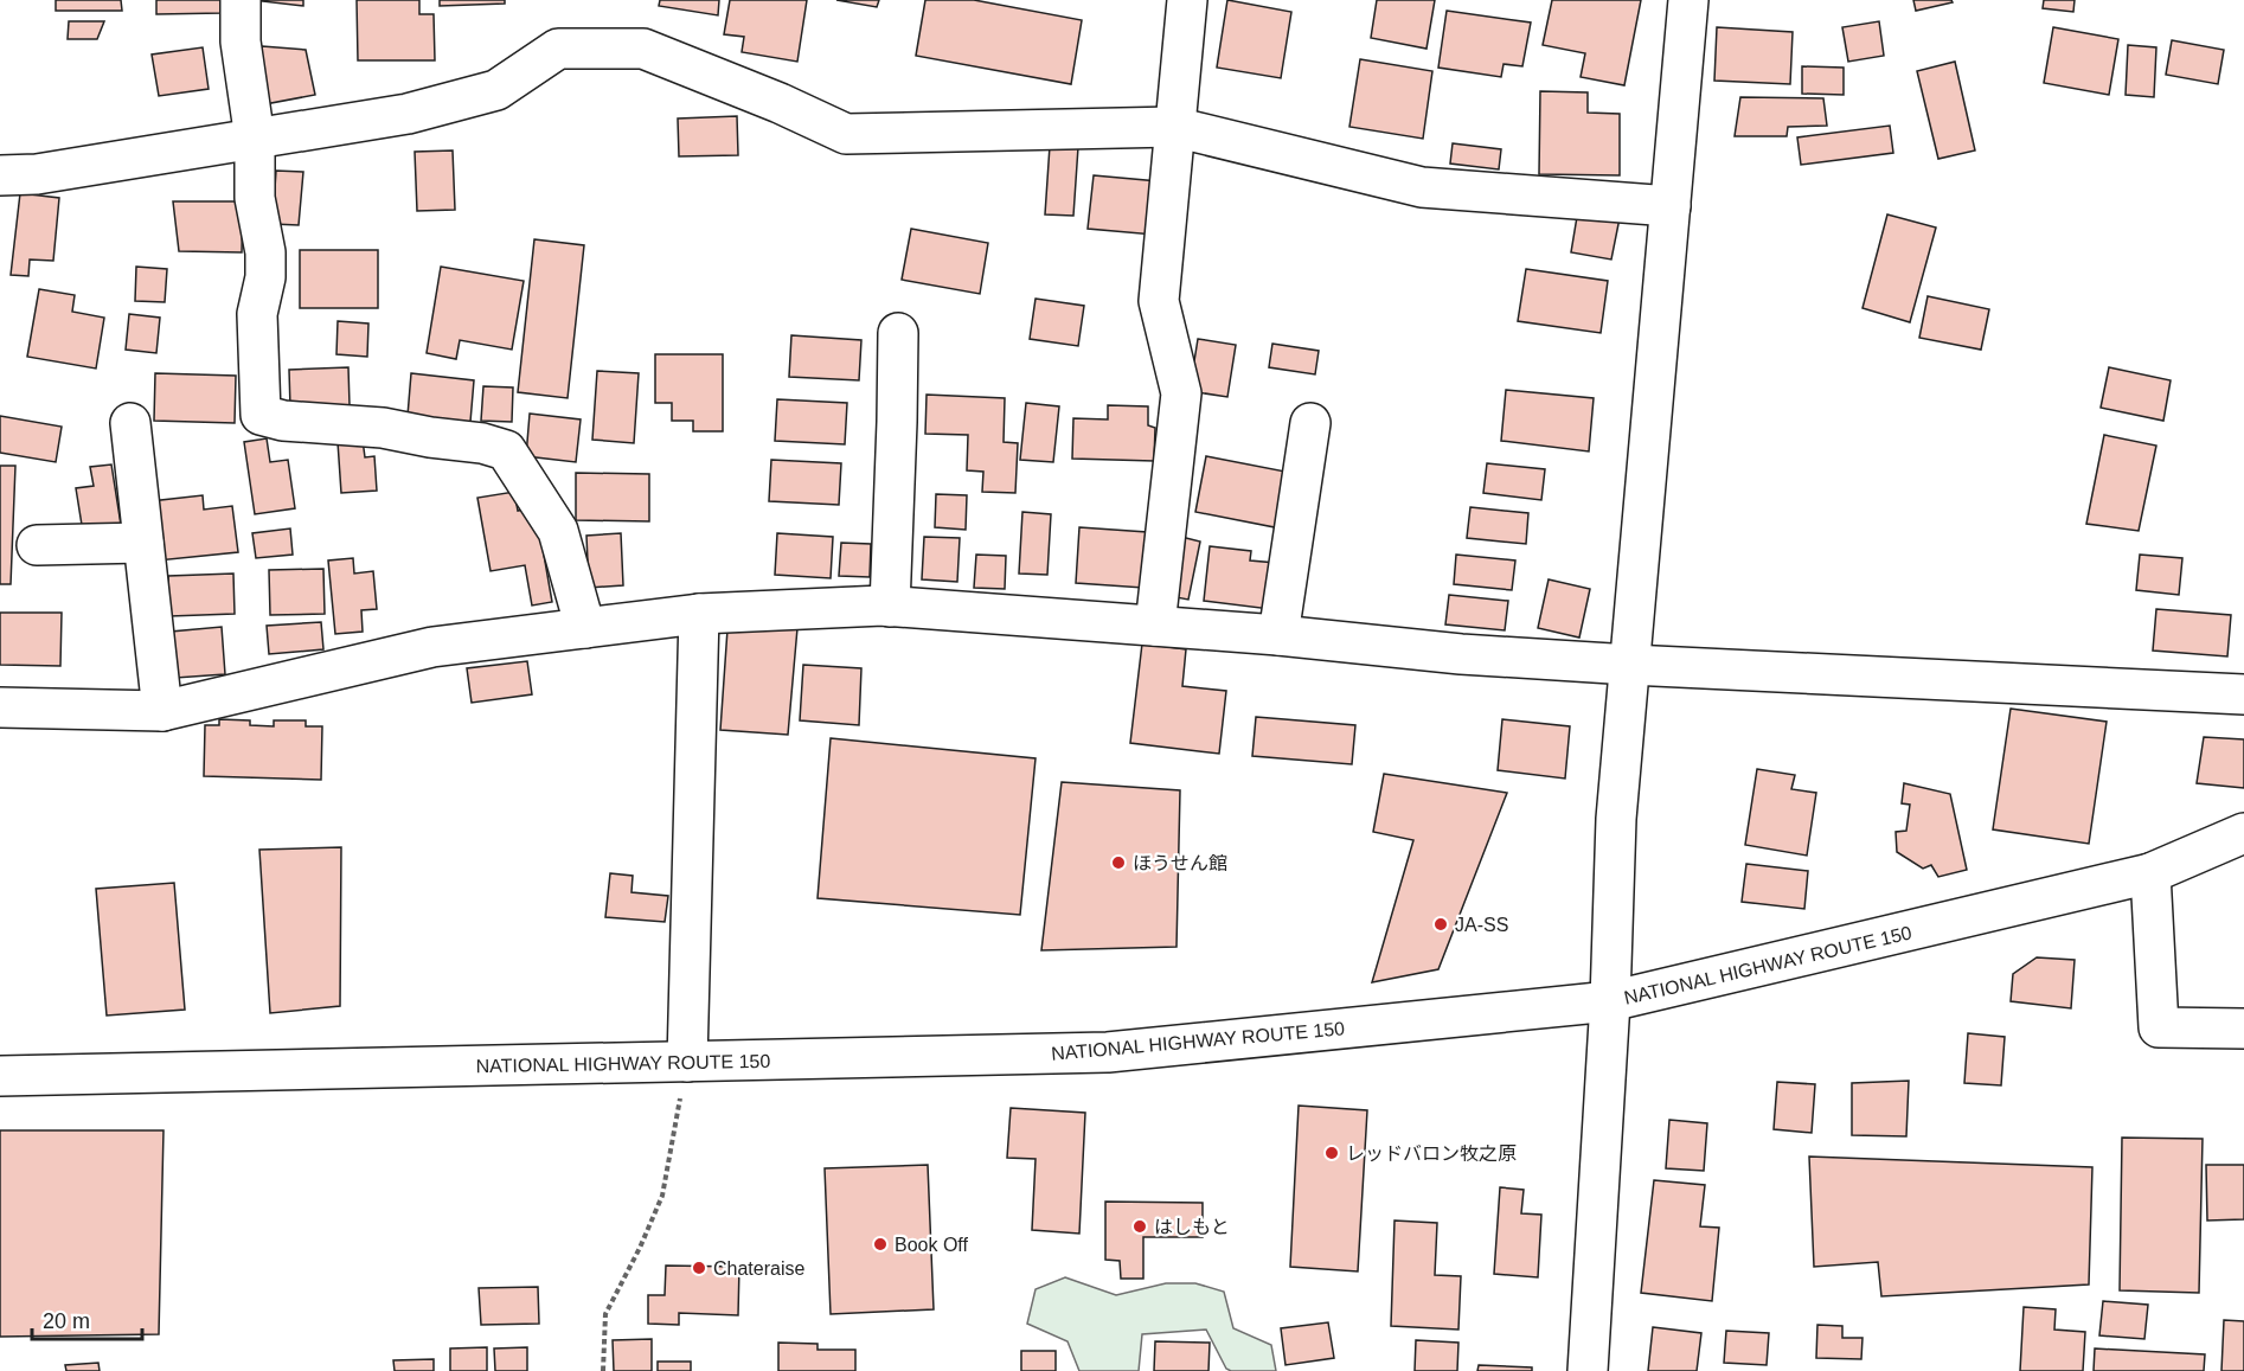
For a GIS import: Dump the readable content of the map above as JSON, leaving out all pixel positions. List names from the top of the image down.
{
  "streets": {
    "main road": ["NATIONAL HIGHWAY ROUTE 150"]
  },
  "places": [
    "ほうせん館",
    "JA-SS",
    "レッドバロン牧之原",
    "はしもと",
    "Book Off",
    "Chateraise"
  ],
  "scale_bar": "20 m"
}
